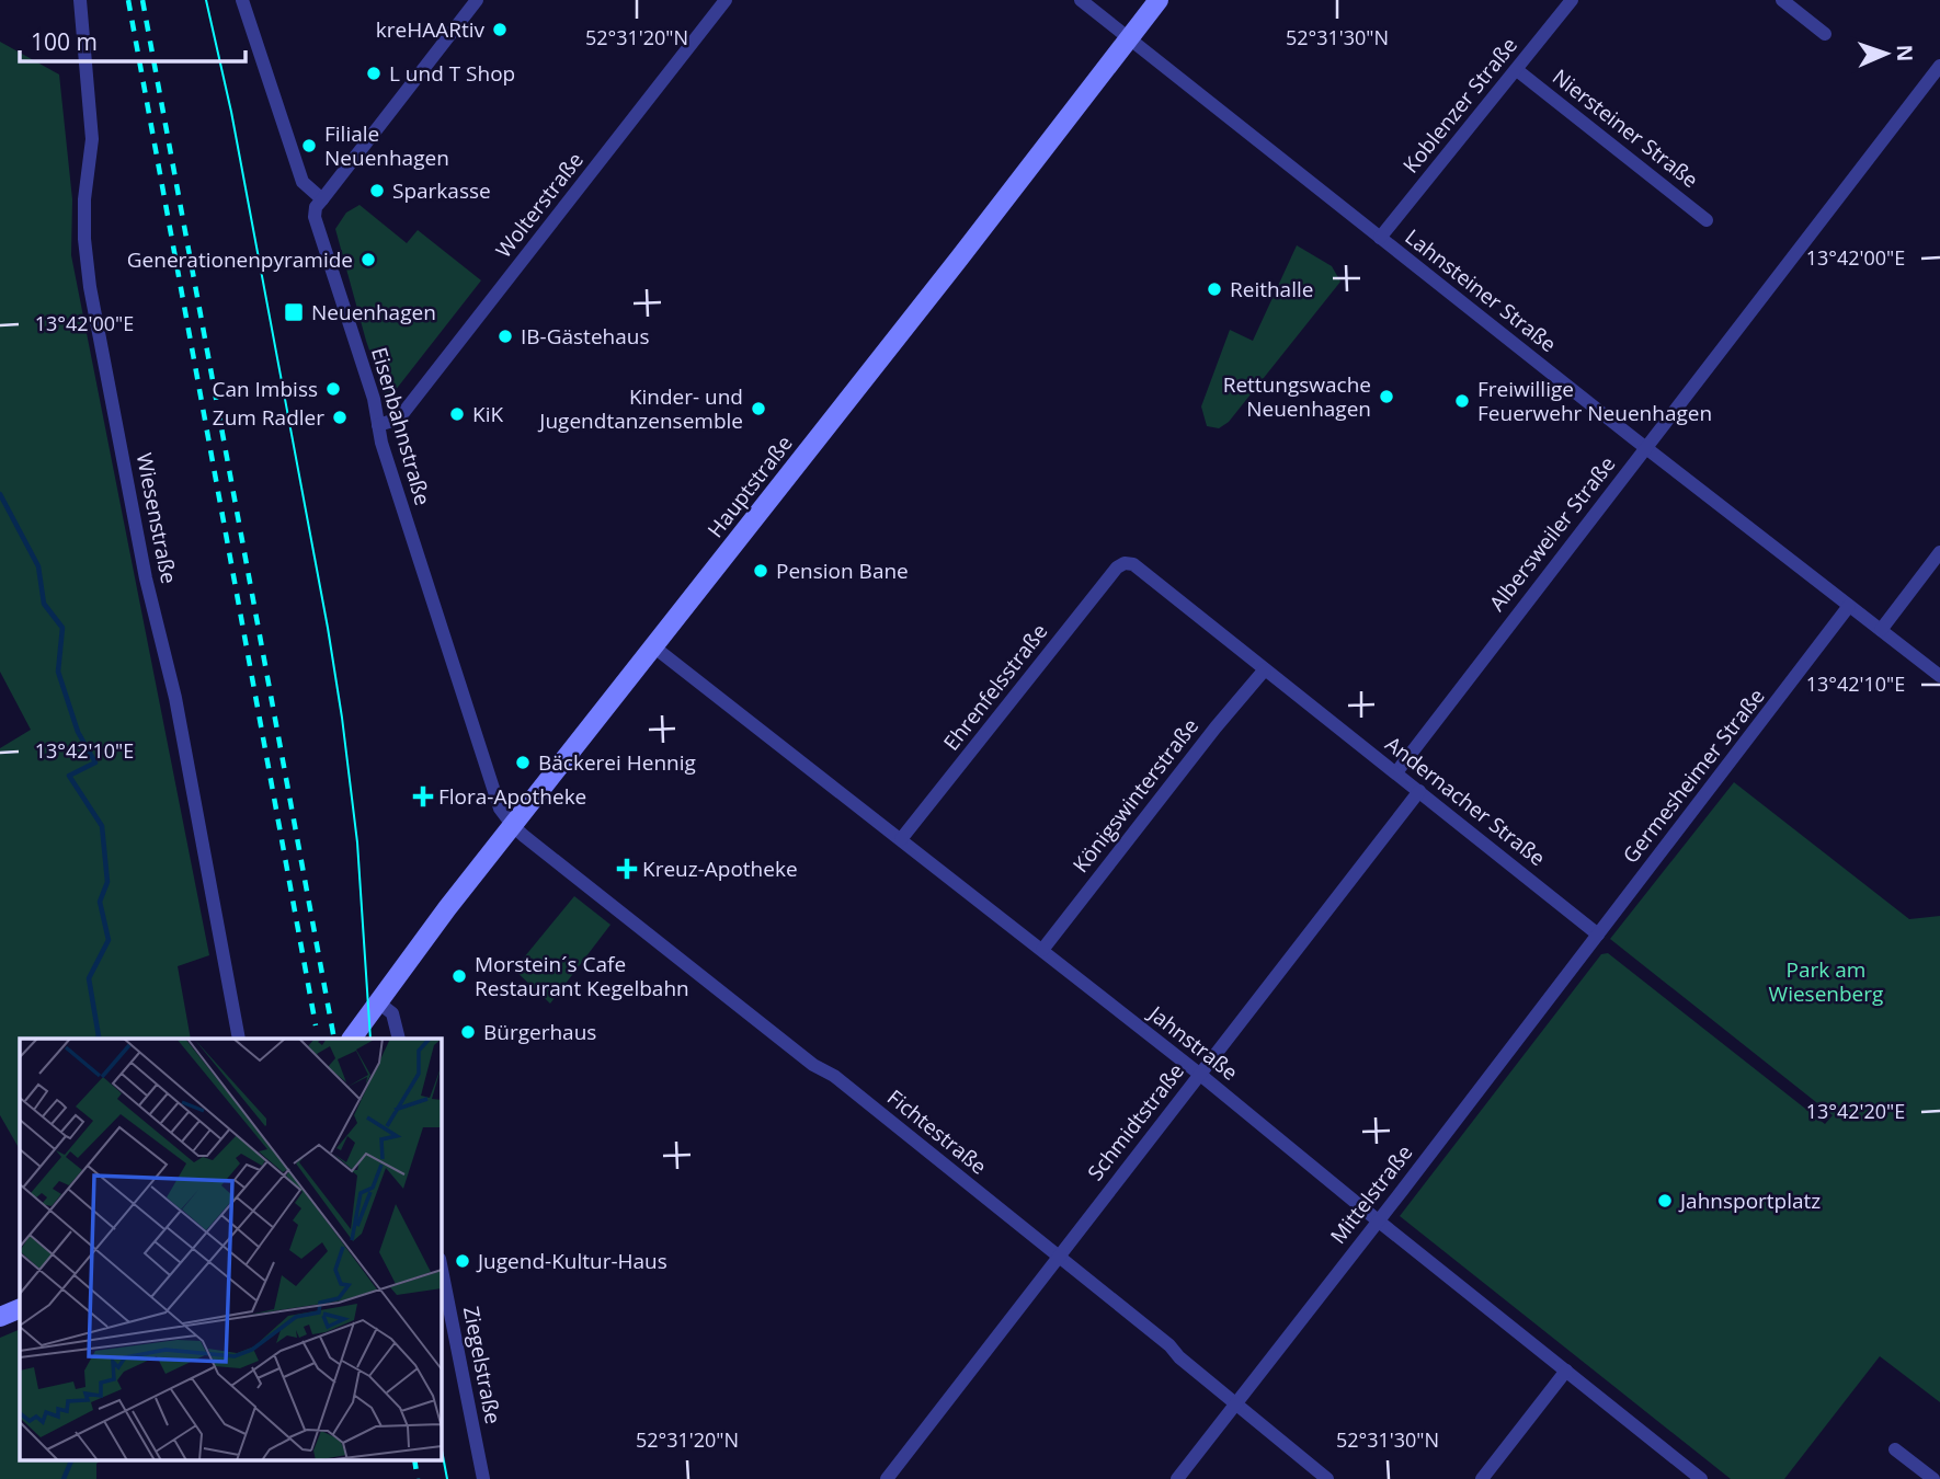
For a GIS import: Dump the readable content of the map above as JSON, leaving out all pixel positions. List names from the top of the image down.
{
  "streets": {
    "main road": ["Hauptstraße"],
    "street": [
      "Koblenzer Straße",
      "Niersteiner Straße",
      "Wolterstraße",
      "Lahnsteiner Straße",
      "Eisenbahnstraße",
      "Wiesenstraße",
      "Albersweiler Straße",
      "Ehrenfelsstraße",
      "Germesheimer Straße",
      "Königswinterstraße",
      "Andernacher Straße",
      "Jahnstraße",
      "Schmidtstraße",
      "Fichtestraße",
      "Mittelstraße",
      "Ziegelstraße"
    ]
  },
  "crossings": [
    ["Koblenzer Straße", "Niersteiner Straße"],
    ["Koblenzer Straße", "Lahnsteiner Straße"],
    ["Wolterstraße", "Eisenbahnstraße"],
    ["Lahnsteiner Straße", "Hauptstraße"],
    ["Lahnsteiner Straße", "Albersweiler Straße"],
    ["Lahnsteiner Straße", "Germesheimer Straße"],
    ["Eisenbahnstraße", "Hauptstraße"],
    ["Eisenbahnstraße", "Fichtestraße"],
    ["Hauptstraße", "Jahnstraße"],
    ["Hauptstraße", "Fichtestraße"],
    ["Albersweiler Straße", "Andernacher Straße"],
    ["Ehrenfelsstraße", "Andernacher Straße"],
    ["Ehrenfelsstraße", "Jahnstraße"],
    ["Germesheimer Straße", "Andernacher Straße"],
    ["Germesheimer Straße", "Mittelstraße"],
    ["Königswinterstraße", "Andernacher Straße"],
    ["Königswinterstraße", "Jahnstraße"],
    ["Andernacher Straße", "Schmidtstraße"],
    ["Andernacher Straße", "Mittelstraße"],
    ["Jahnstraße", "Schmidtstraße"],
    ["Jahnstraße", "Mittelstraße"],
    ["Schmidtstraße", "Fichtestraße"],
    ["Fichtestraße", "Mittelstraße"]
  ],
  "parks": ["Park am Wiesenberg"],
  "places": {
    "other": [
      "kreHAARtiv",
      "L und T Shop",
      "Filiale Neuenhagen",
      "Sparkasse",
      "Generationenpyramide",
      "Reithalle",
      "IB-Gästehaus",
      "Can Imbiss",
      "Rettungswache Neuenhagen",
      "Freiwillige Feuerwehr Neuenhagen",
      "Kinder- und Jugendtanzensemble",
      "KiK",
      "Zum Radler",
      "Pension Bane",
      "Bäckerei Hennig",
      "Morstein´s Cafe Restaurant Kegelbahn",
      "Bürgerhaus",
      "Jahnsportplatz",
      "Jugend-Kultur-Haus"
    ],
    "transit": ["Neuenhagen"],
    "health": ["Flora-Apotheke", "Kreuz-Apotheke"]
  },
  "scale_bar": "100 m",
  "north": "right",
  "coordinates": [
    "52°31'20\"N",
    "52°31'30\"N",
    "13°42'00\"E",
    "13°42'10\"E",
    "13°42'20\"E"
  ]
}
